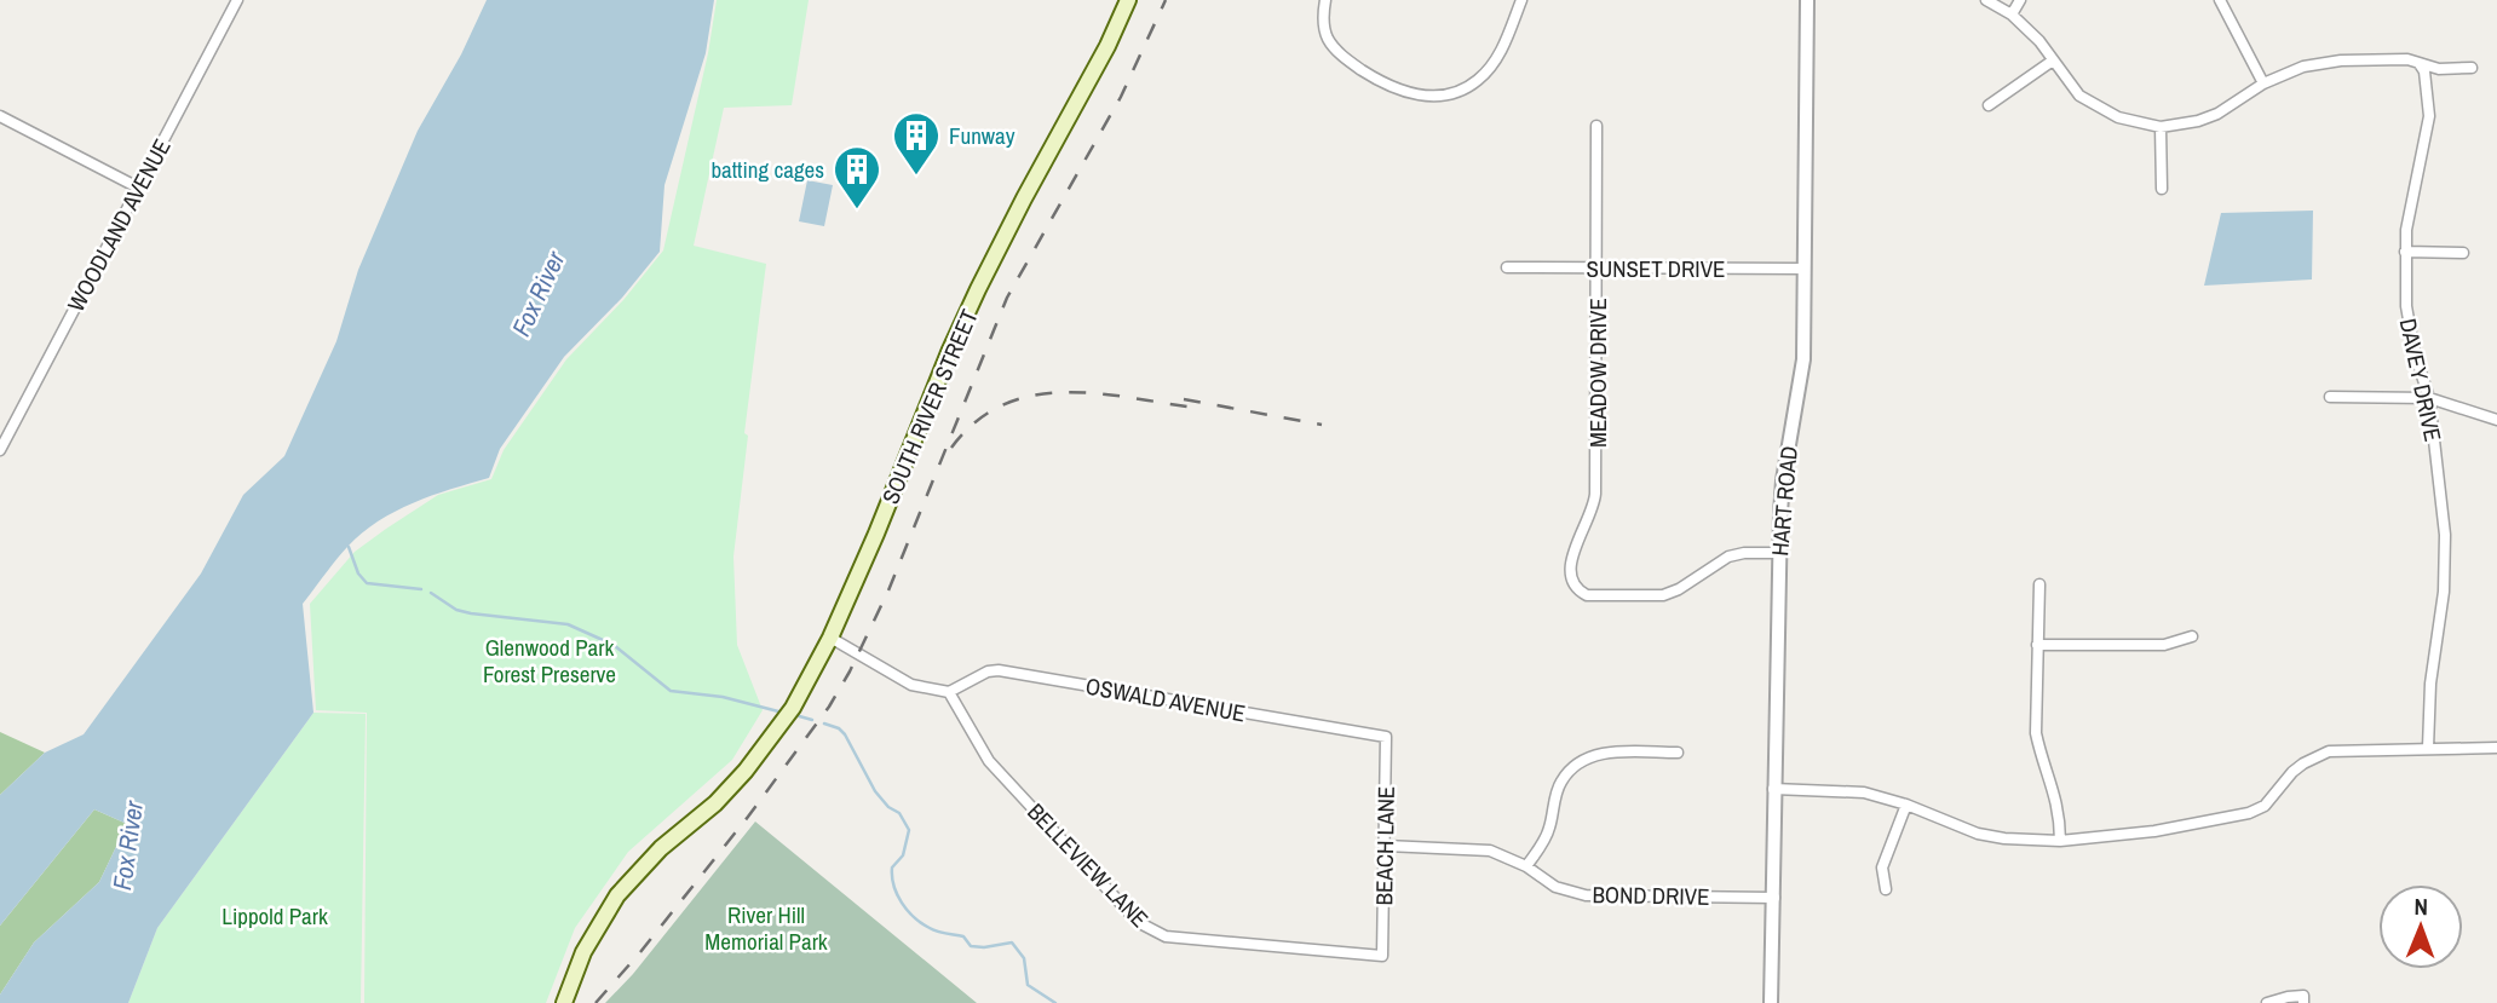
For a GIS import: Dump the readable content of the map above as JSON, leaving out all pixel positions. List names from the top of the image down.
{
  "streets": {
    "main road": ["SOUTH RIVER STREET"],
    "street": [
      "WOODLAND AVENUE",
      "SUNSET DRIVE",
      "MEADOW DRIVE",
      "DAVEY DRIVE",
      "HART ROAD",
      "OSWALD AVENUE",
      "BEACH LANE",
      "BELLEVIEW LANE",
      "BOND DRIVE"
    ]
  },
  "crossings": [
    ["SUNSET DRIVE", "MEADOW DRIVE"],
    ["SUNSET DRIVE", "HART ROAD"],
    ["MEADOW DRIVE", "HART ROAD"],
    ["HART ROAD", "BOND DRIVE"],
    ["OSWALD AVENUE", "BEACH LANE"],
    ["OSWALD AVENUE", "BELLEVIEW LANE"],
    ["BEACH LANE", "BELLEVIEW LANE"],
    ["BEACH LANE", "BOND DRIVE"]
  ],
  "water": ["Fox River"],
  "parks": ["Glenwood Park Forest Preserve", "River Hill Memorial Park", "Lippold Park"],
  "places": {
    "building": ["Funway", "batting cages"]
  },
  "north": "top"
}
